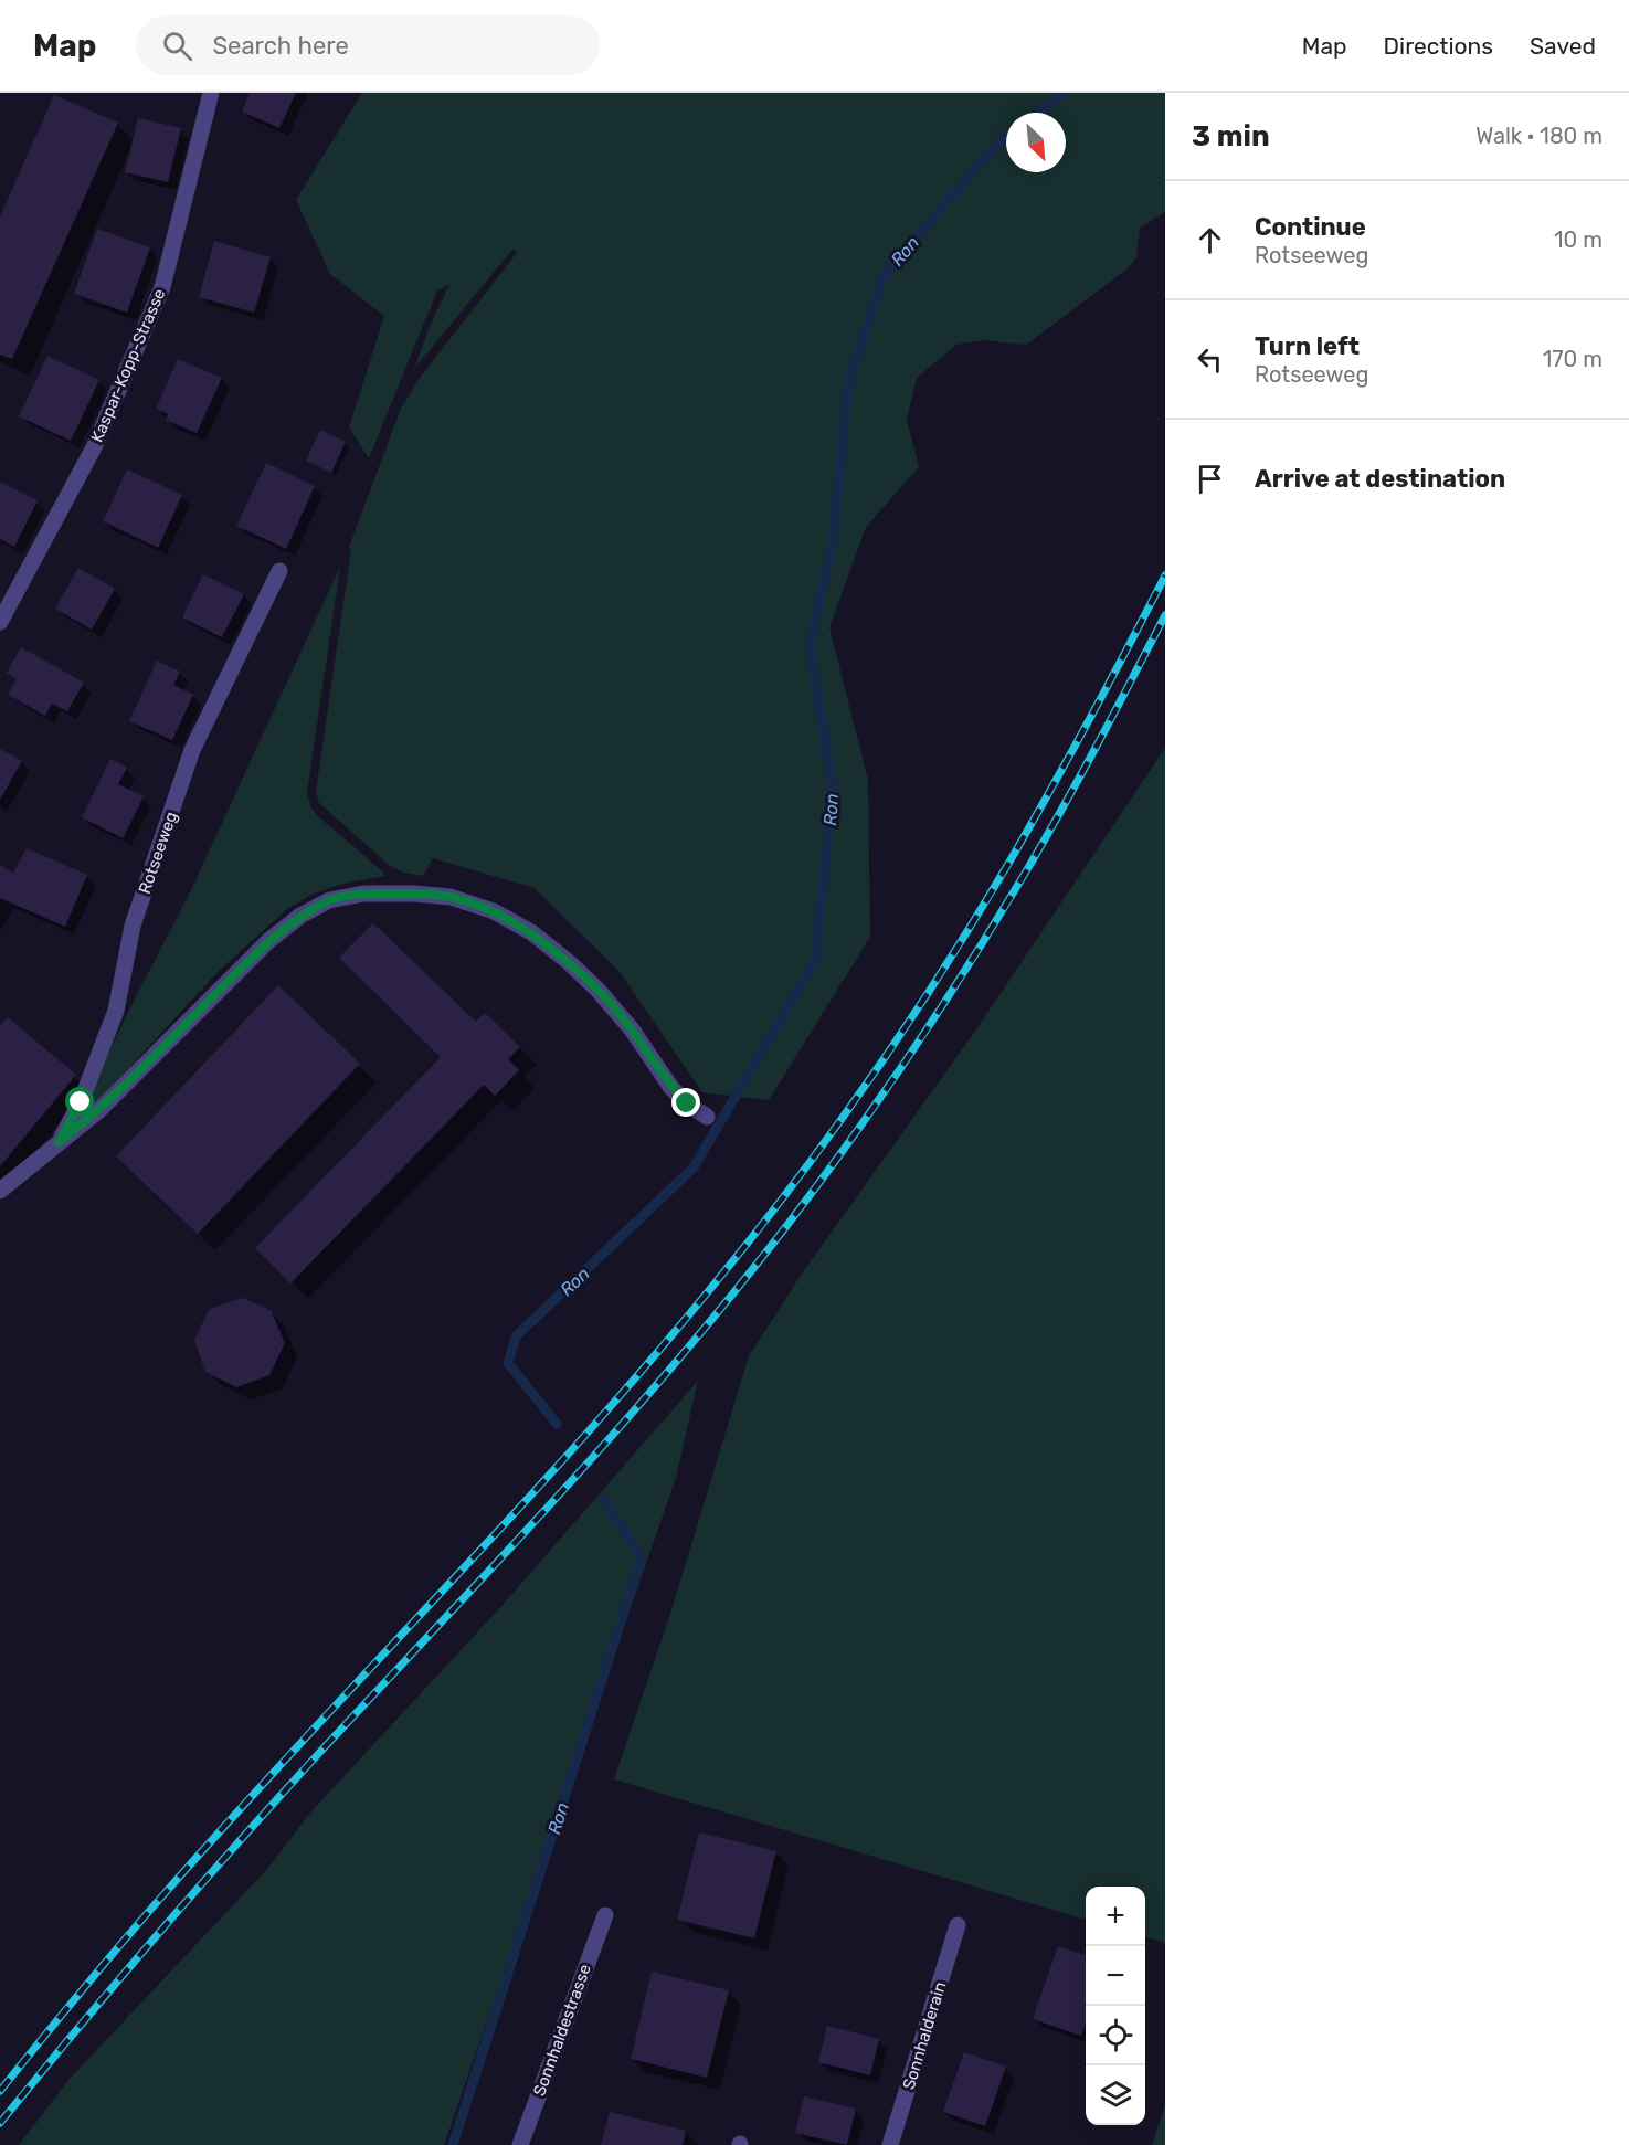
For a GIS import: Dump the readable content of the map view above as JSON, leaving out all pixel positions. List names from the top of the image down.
{
  "streets": {
    "street": [
      "Kaspar-Kopp-Strasse",
      "Rotseeweg",
      "Sonnhaldestrasse",
      "Sonnhalderain"
    ]
  },
  "water": ["Ron"],
  "north": "bottom right",
  "page": {
    "header": "Map",
    "search": "Search here",
    "nav": ["Map", "Directions", "Saved"],
    "heading": ["3 min", "Walk · 180 m"],
    "list": [
      ["Continue", "Rotseeweg", "10 m"],
      ["Turn left", "Rotseeweg", "170 m"],
      "Arrive at destination"
    ],
    "map_buttons": ["+", "−"]
  }
}
